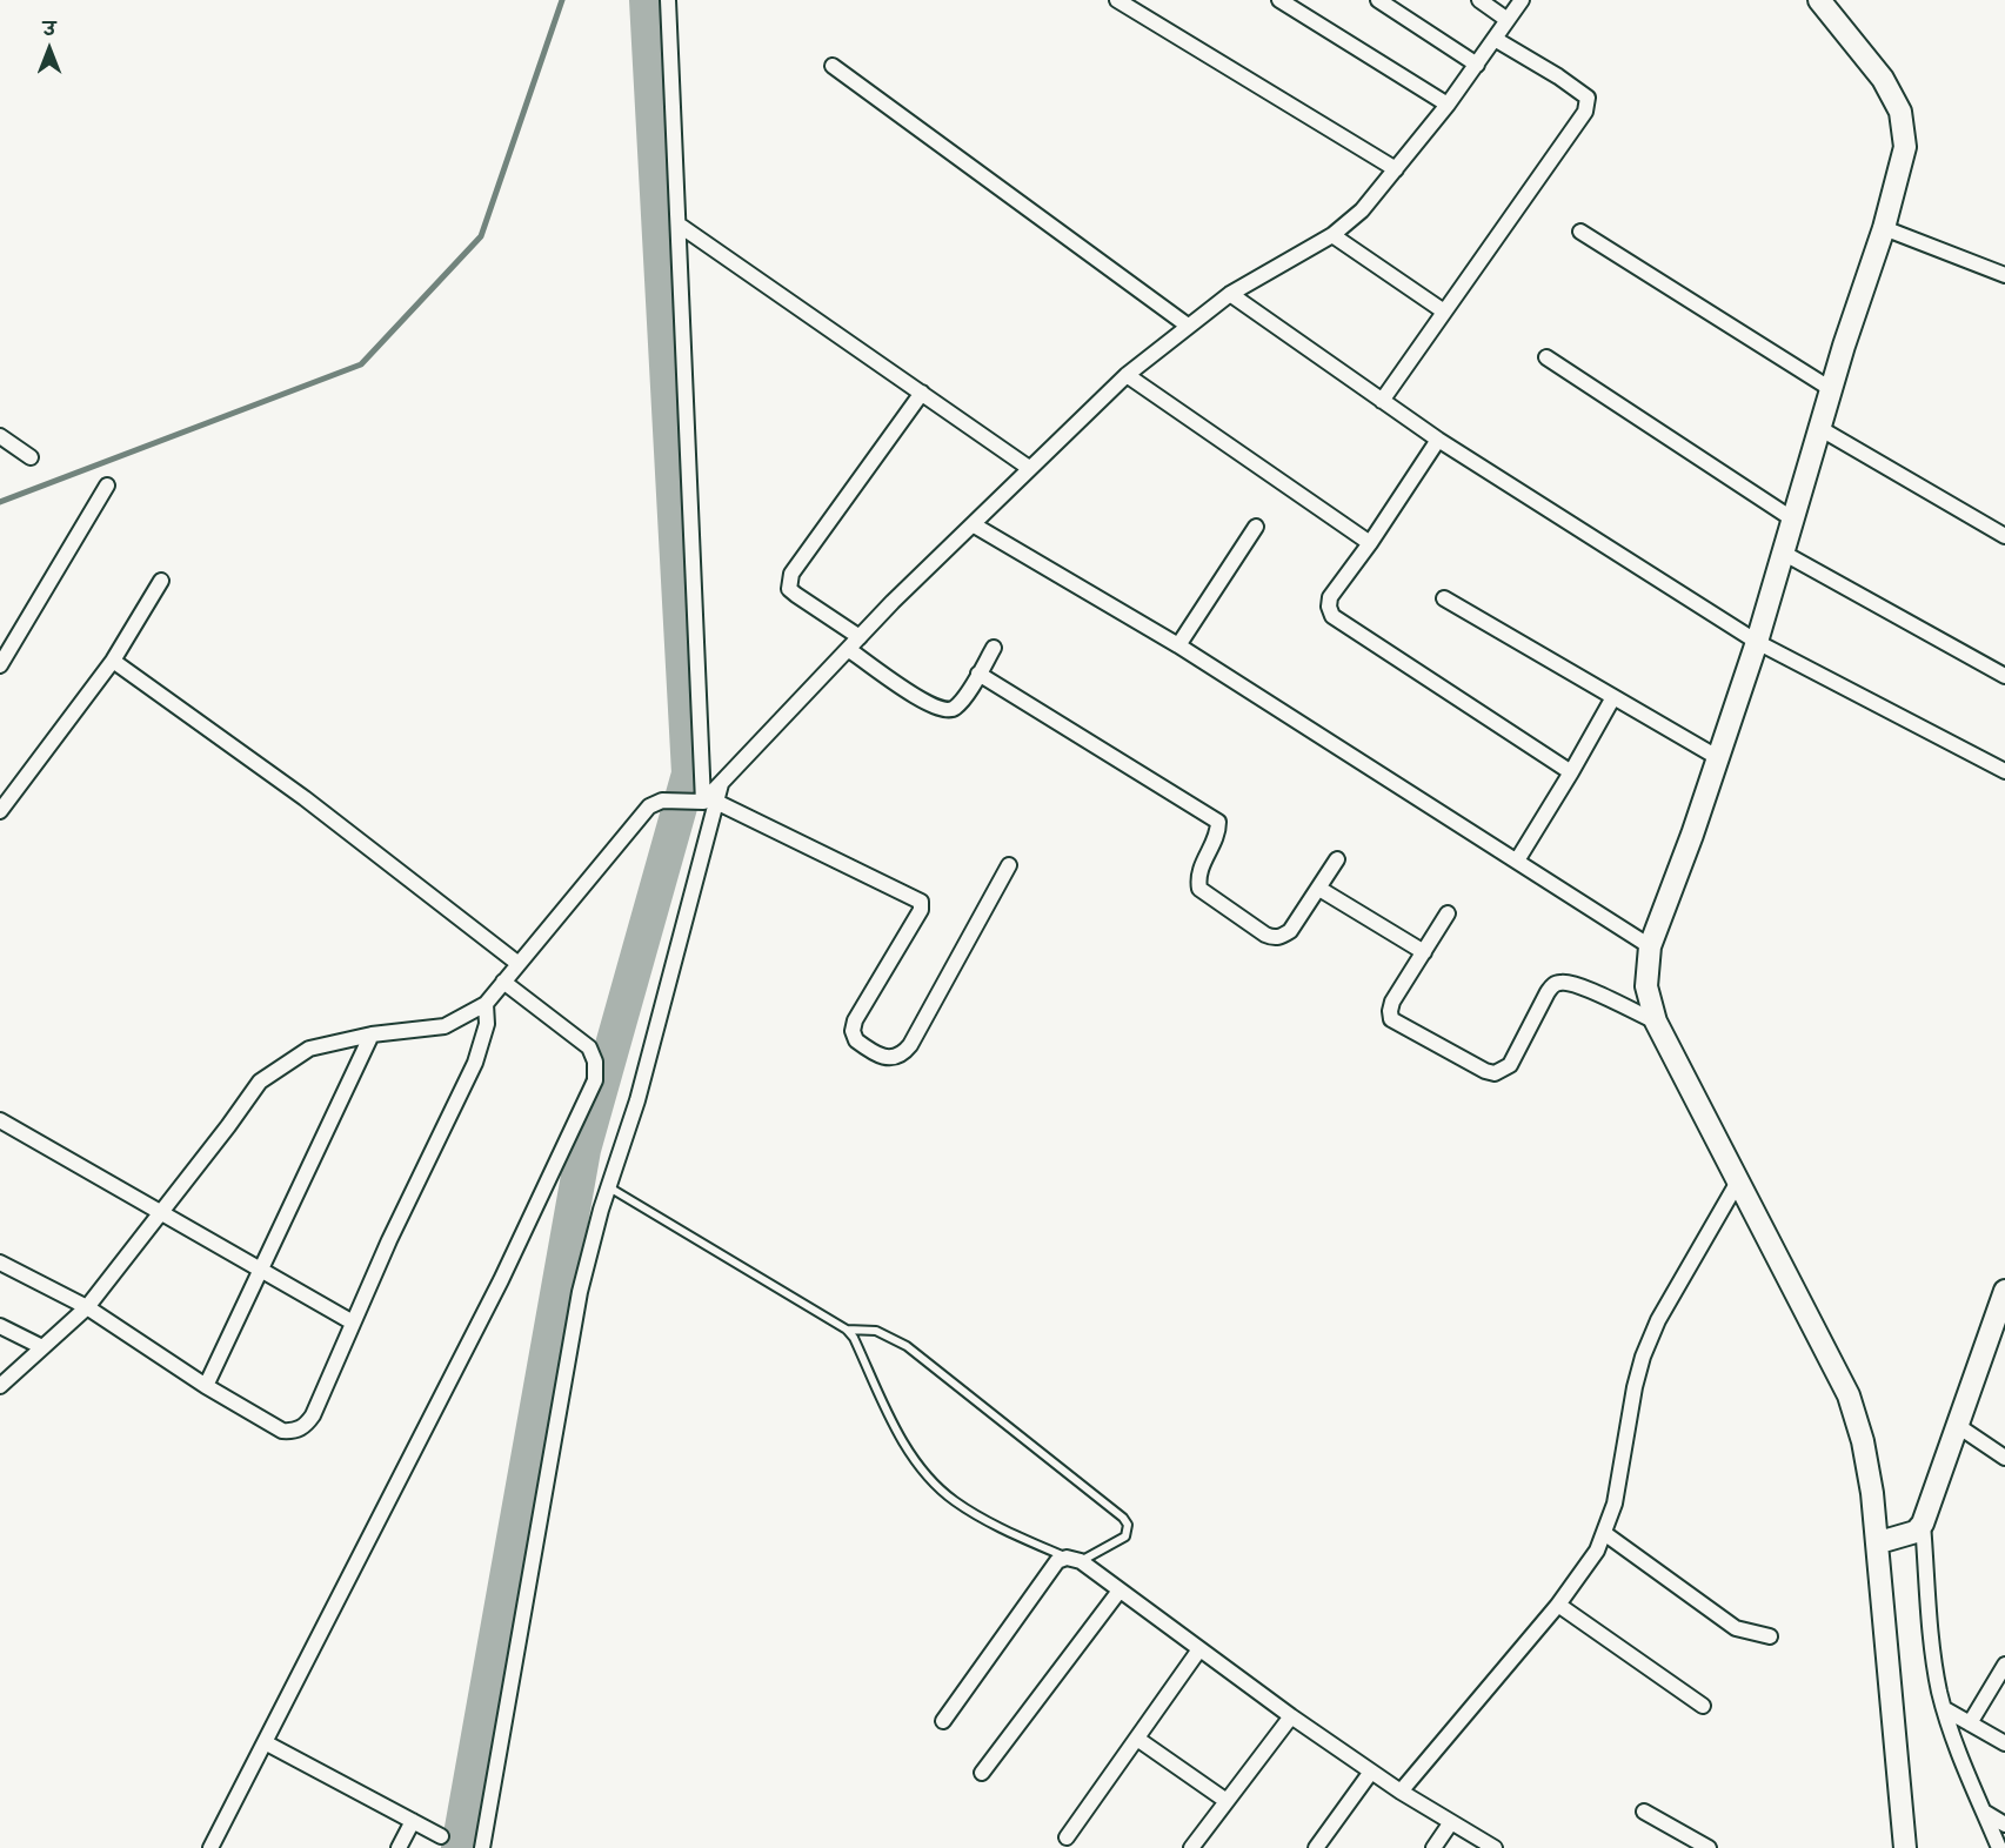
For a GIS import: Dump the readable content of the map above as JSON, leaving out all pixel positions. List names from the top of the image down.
{
  "north": "top"
}
